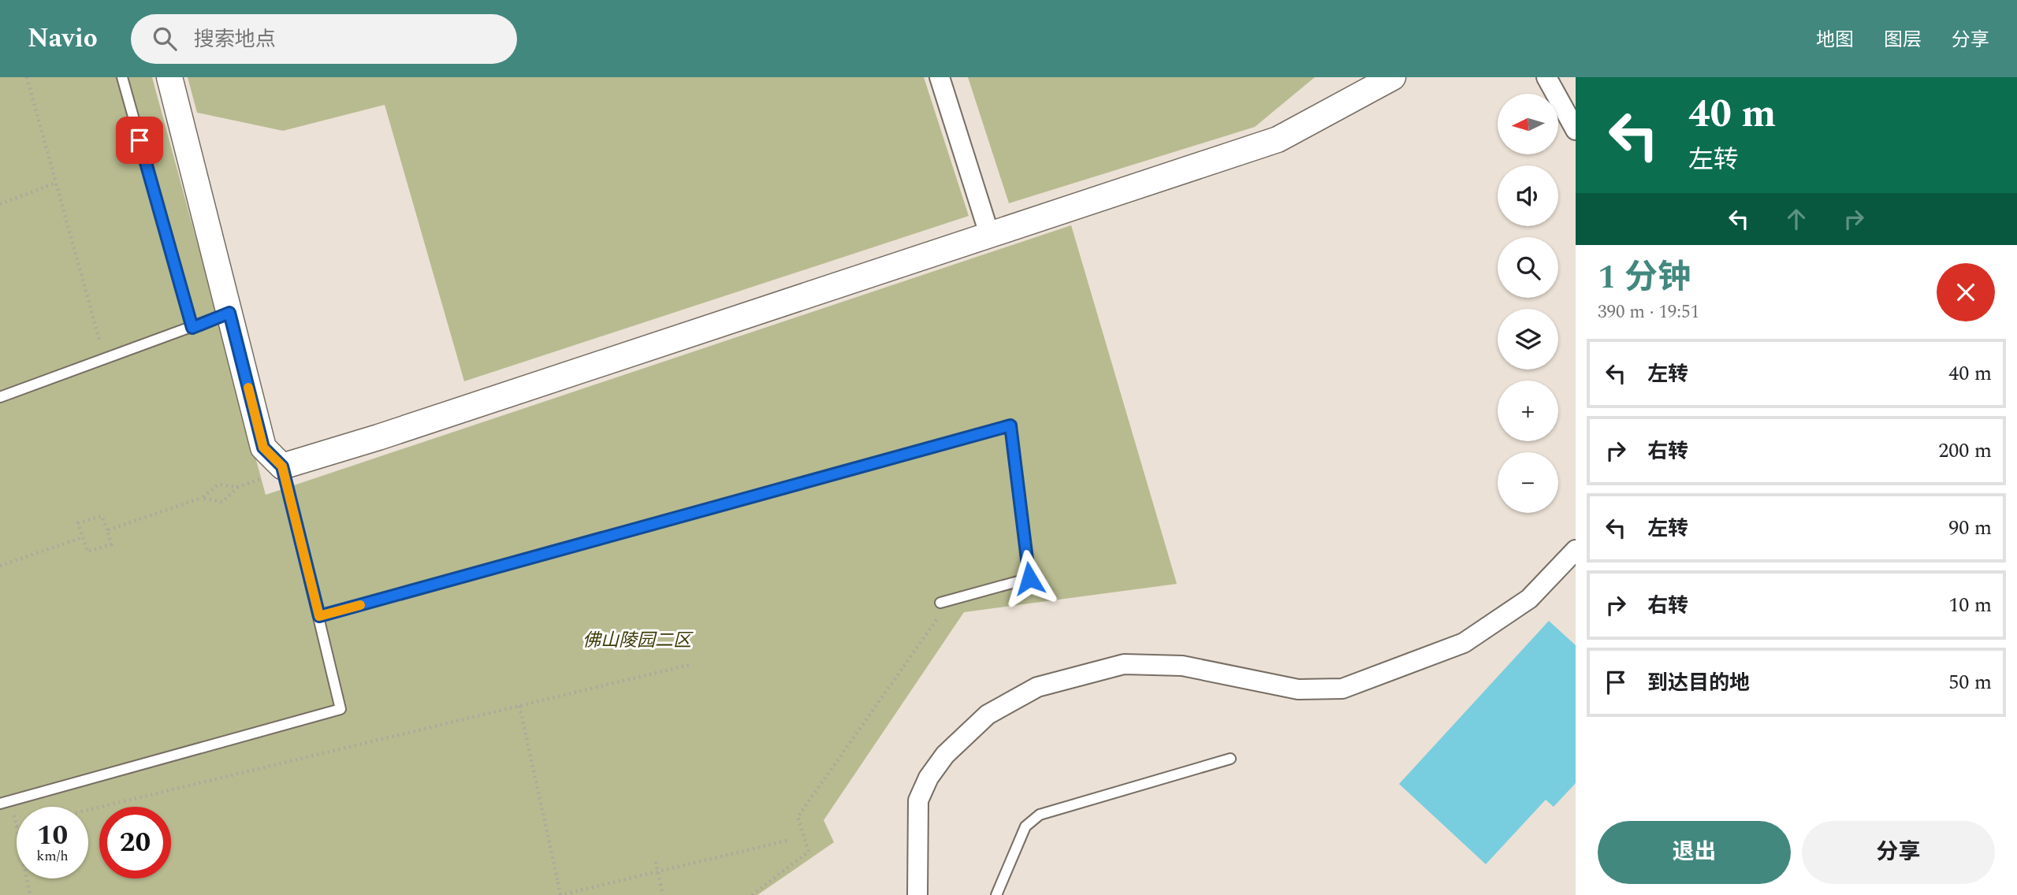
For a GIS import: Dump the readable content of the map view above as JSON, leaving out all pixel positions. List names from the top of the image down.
{
  "parks": ["佛山陵园二区"],
  "north": "left",
  "page": {
    "header": "Navio",
    "search": "搜索地点",
    "nav": ["地图", "图层", "分享"],
    "turn": ["40 m", "左转"],
    "map_buttons": ["+", "−"],
    "heading": ["1 分钟", "390 m · 19:51"],
    "list": [
      {
        "name": "左转",
        "value": "40 m"
      },
      {
        "name": "右转",
        "value": "200 m"
      },
      {
        "name": "左转",
        "value": "90 m"
      },
      {
        "name": "右转",
        "value": "10 m"
      },
      {
        "name": "到达目的地",
        "value": "50 m"
      }
    ],
    "speed": "10 km/h",
    "limit": "20",
    "buttons": ["退出", "分享"]
  }
}
